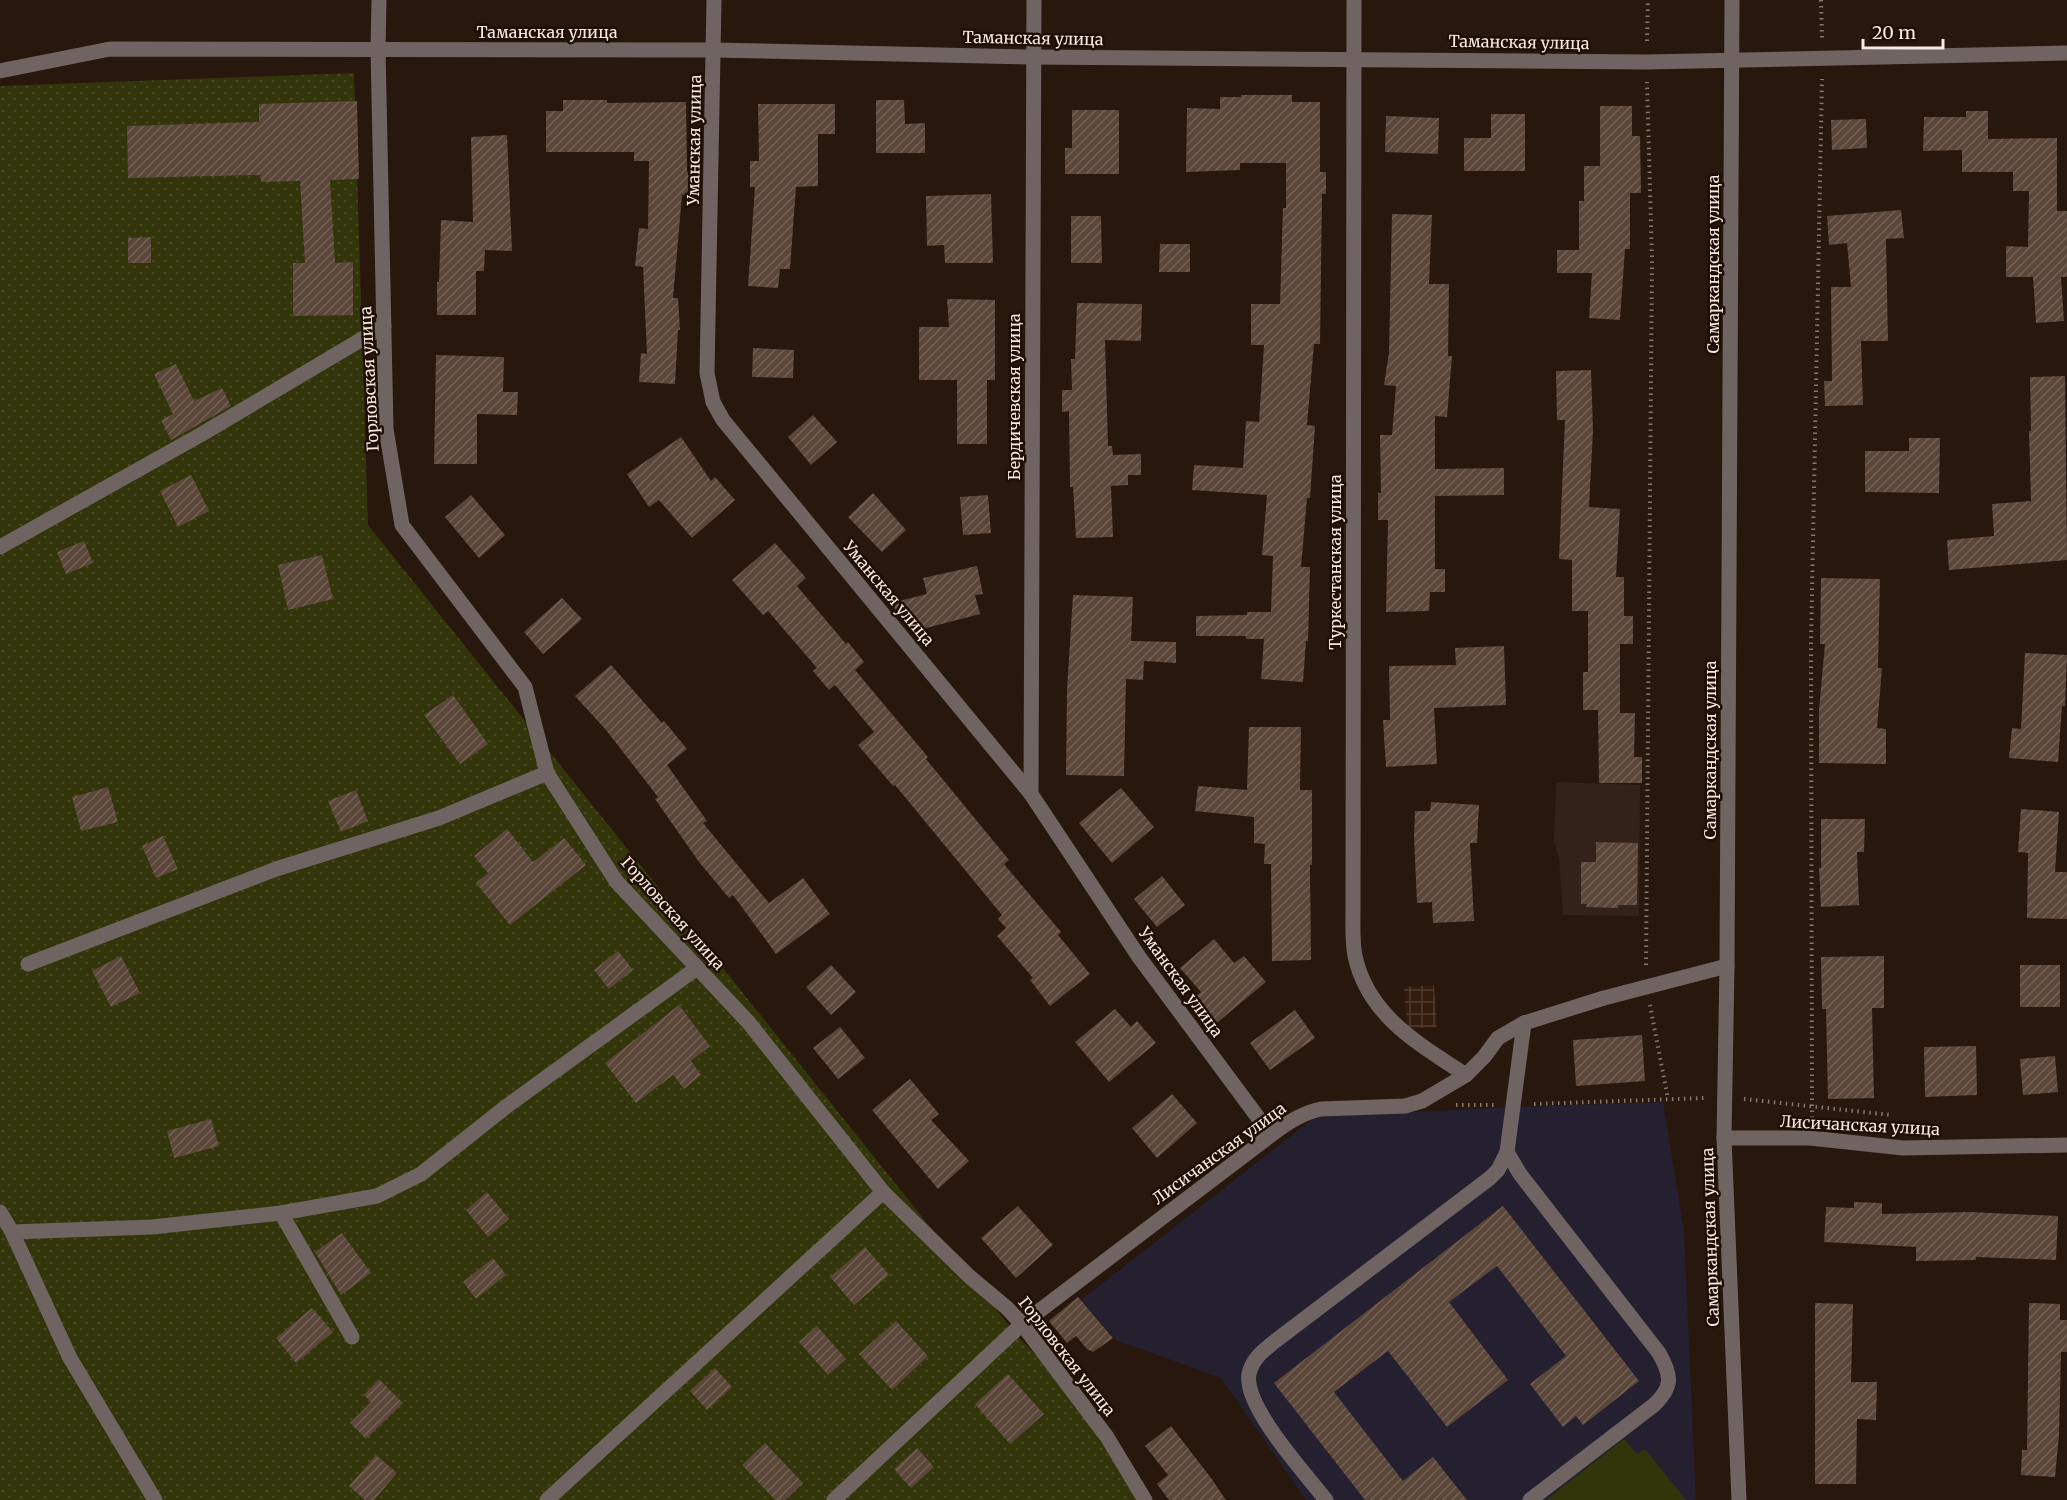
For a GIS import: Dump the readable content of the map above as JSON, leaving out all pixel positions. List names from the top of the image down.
{
  "streets": {
    "street": [
      "Таманская улица",
      "Уманская улица",
      "Самаркандская улица",
      "Горловская улица",
      "Бердичевская улица",
      "Туркестанская улица",
      "Лисичанская улица"
    ]
  },
  "crossings": [
    ["Таманская улица", "Уманская улица"],
    ["Таманская улица", "Самаркандская улица"],
    ["Таманская улица", "Горловская улица"],
    ["Таманская улица", "Бердичевская улица"],
    ["Таманская улица", "Туркестанская улица"],
    ["Уманская улица", "Бердичевская улица"],
    ["Уманская улица", "Лисичанская улица"],
    ["Самаркандская улица", "Лисичанская улица"],
    ["Горловская улица", "Лисичанская улица"],
    ["Туркестанская улица", "Лисичанская улица"]
  ],
  "scale_bar": "20 m"
}
